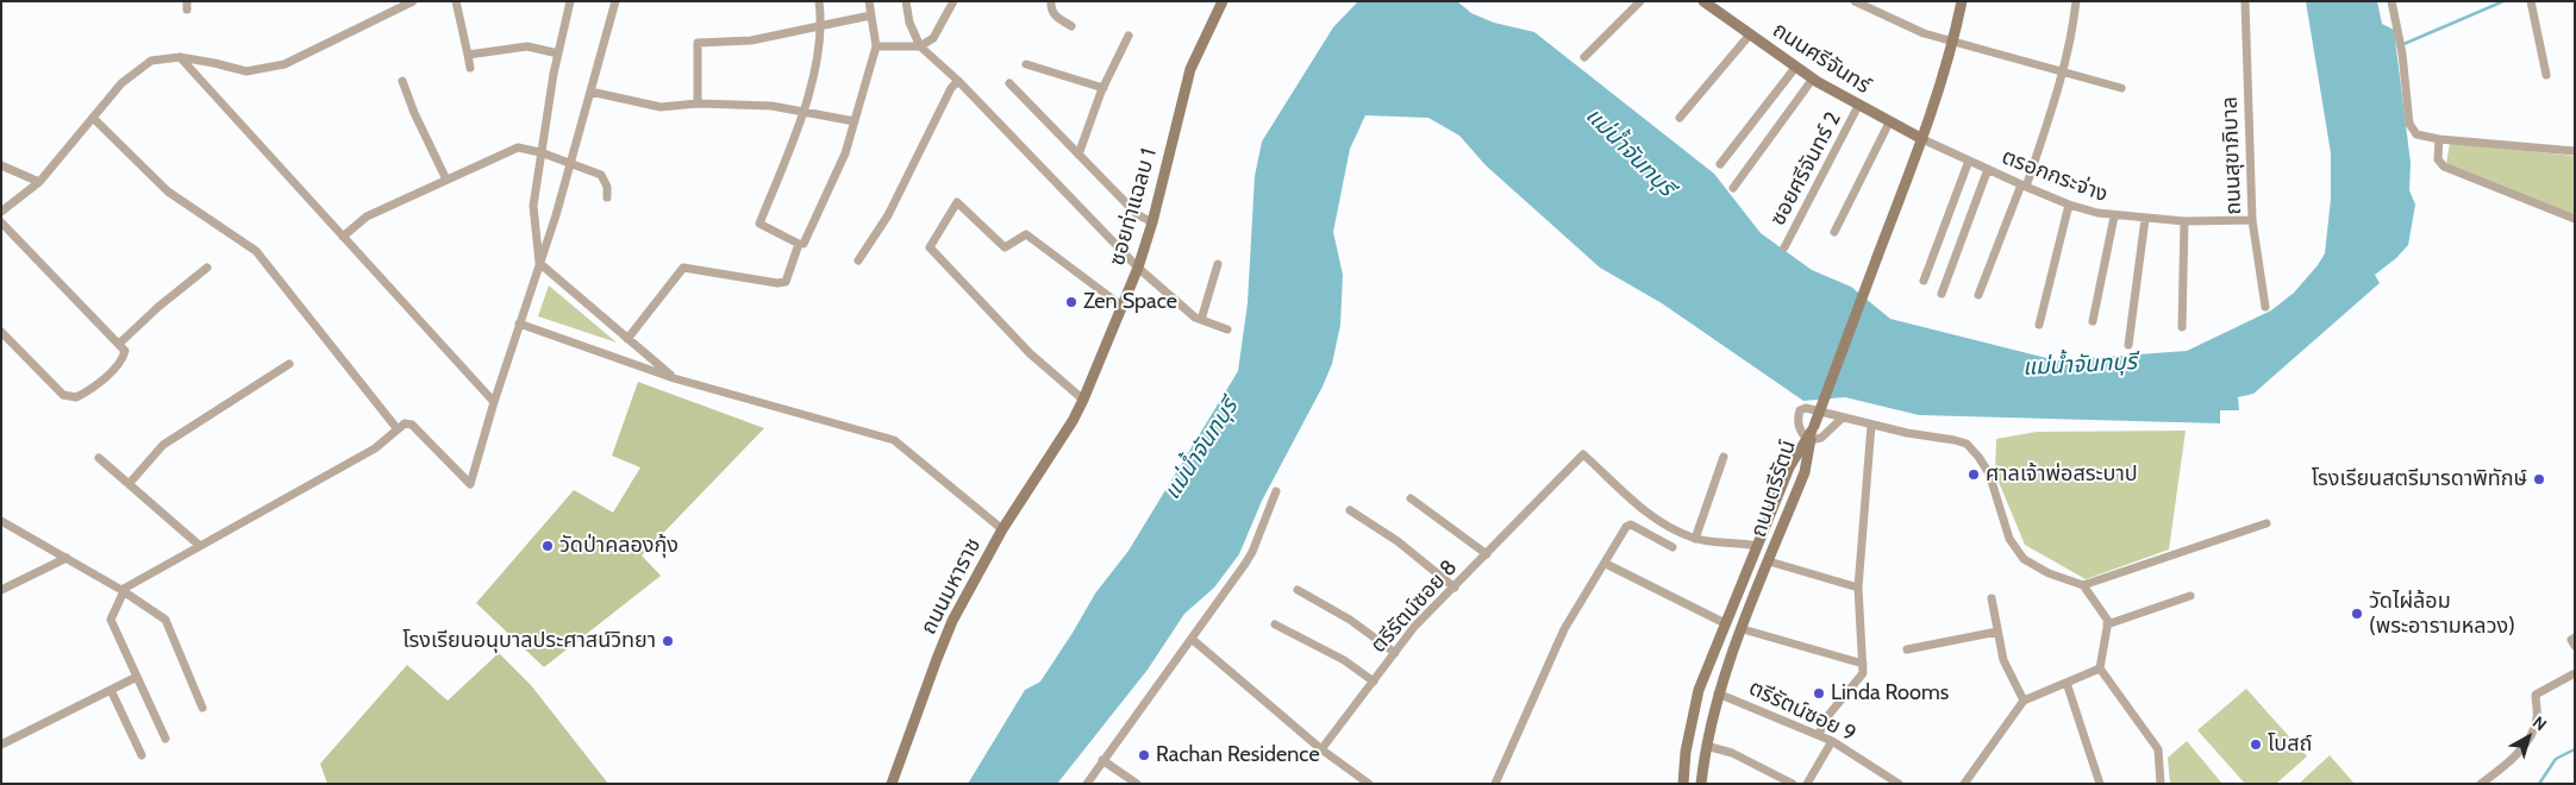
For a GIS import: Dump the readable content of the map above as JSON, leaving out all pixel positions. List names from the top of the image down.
{
  "streets": {
    "main road": [
      "ถนนศรีจันทร์",
      "ซอยท่าแฉลบ 1",
      "ถนนตรีรัตน์",
      "ถนนมหาราช"
    ],
    "street": [
      "ถนนสุขาภิบาล",
      "ซอยศรีจันทร์ 2",
      "ตรอกกระจ่าง",
      "ตรีรัตน์ซอย 8",
      "ตรีรัตน์ซอย 9"
    ]
  },
  "crossings": [
    ["ถนนศรีจันทร์", "ซอยศรีจันทร์ 2"],
    ["ถนนศรีจันทร์", "ตรอกกระจ่าง"],
    ["ถนนศรีจันทร์", "ถนนตรีรัตน์"],
    ["ถนนสุขาภิบาล", "ตรอกกระจ่าง"],
    ["ตรอกกระจ่าง", "ถนนตรีรัตน์"],
    ["ซอยท่าแฉลบ 1", "ถนนมหาราช"],
    ["ถนนตรีรัตน์", "ตรีรัตน์ซอย 9"]
  ],
  "water": ["แม่น้ำจันทบุรี"],
  "places": [
    "Zen Space",
    "ศาลเจ้าพ่อสระบาป",
    "โรงเรียนสตรีมารดาพิทักษ์",
    "วัดป่าคลองกุ้ง",
    "วัดไผ่ล้อม (พระอารามหลวง)",
    "โรงเรียนอนุบาลประศาสน์วิทยา",
    "Linda Rooms",
    "โบสถ์",
    "Rachan Residence"
  ],
  "north": "top right"
}
